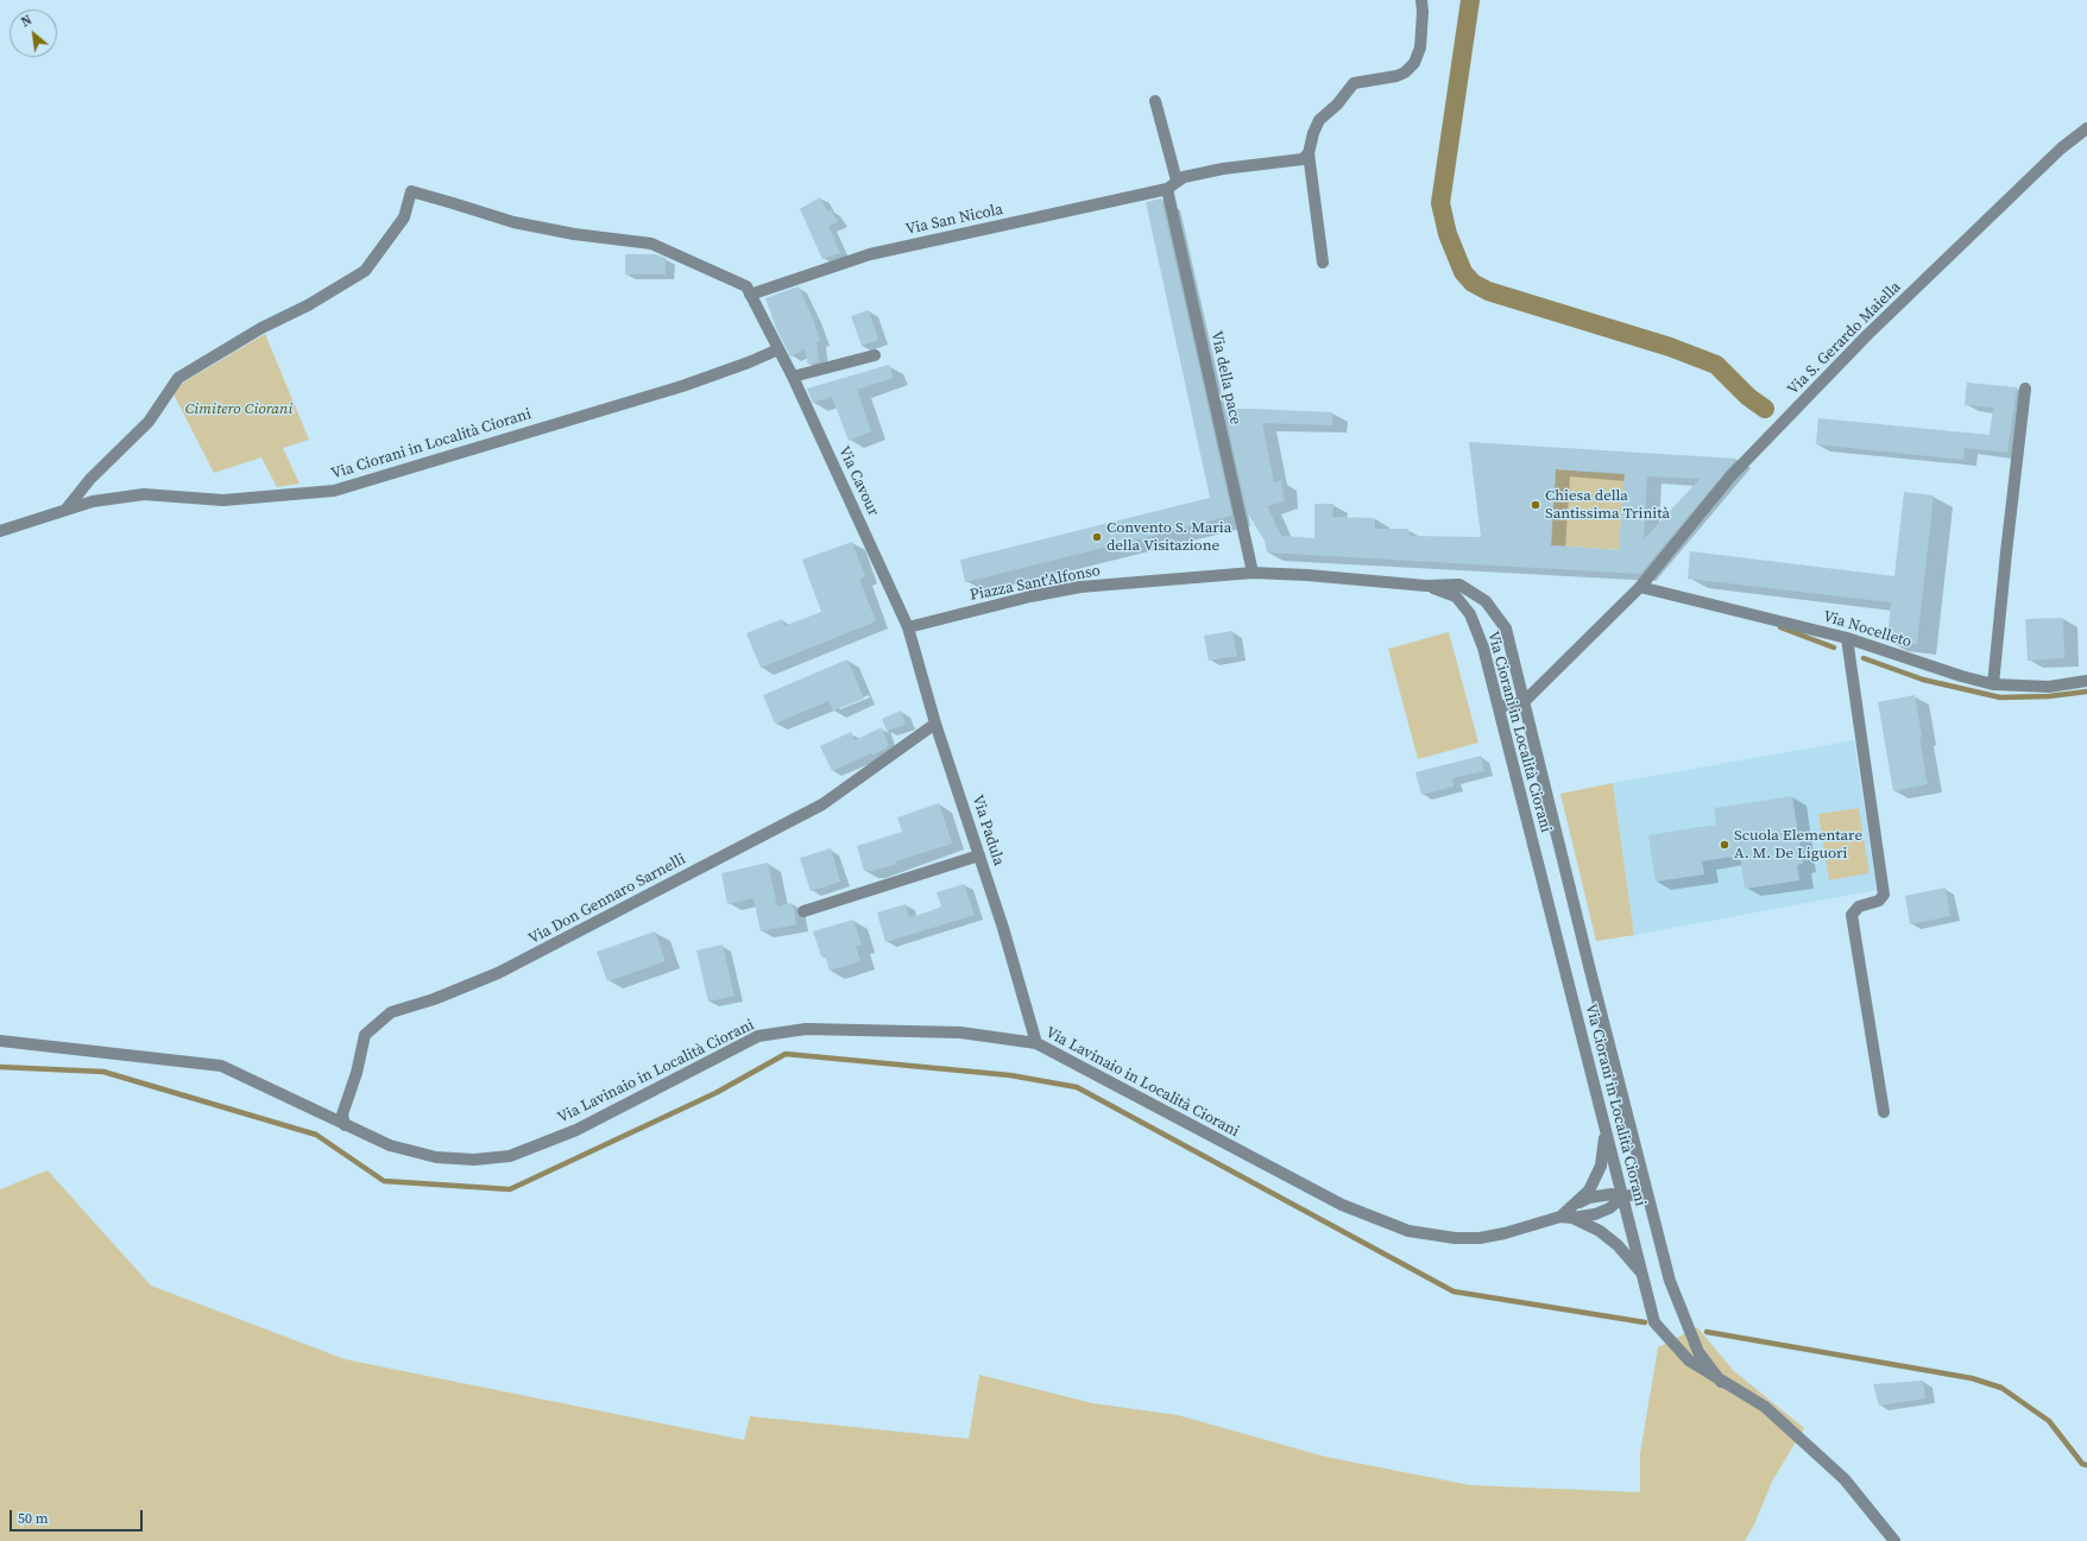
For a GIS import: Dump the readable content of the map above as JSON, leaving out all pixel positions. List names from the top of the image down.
{
  "streets": {
    "street": [
      "Via San Nicola",
      "Via S. Gerardo Maiella",
      "Via della pace",
      "Via Ciorani in Località Ciorani",
      "Via Cavour",
      "Piazza Sant'Alfonso",
      "Via Nocelleto",
      "Via Padula",
      "Via Don Gennaro Sarnelli",
      "Via Lavinaio in Località Ciorani"
    ]
  },
  "crossings": [
    ["Via San Nicola", "Via della pace"],
    ["Via San Nicola", "Via Cavour"],
    ["Via S. Gerardo Maiella", "Via Ciorani in Località Ciorani"],
    ["Via S. Gerardo Maiella", "Via Nocelleto"],
    ["Via della pace", "Piazza Sant'Alfonso"],
    ["Via Ciorani in Località Ciorani", "Via Cavour"],
    ["Via Ciorani in Località Ciorani", "Piazza Sant'Alfonso"],
    ["Via Ciorani in Località Ciorani", "Via Lavinaio in Località Ciorani"],
    ["Via Cavour", "Piazza Sant'Alfonso"],
    ["Via Cavour", "Via Padula"],
    ["Piazza Sant'Alfonso", "Via Padula"],
    ["Via Padula", "Via Don Gennaro Sarnelli"],
    ["Via Padula", "Via Lavinaio in Località Ciorani"],
    ["Via Don Gennaro Sarnelli", "Via Lavinaio in Località Ciorani"]
  ],
  "parks": ["Cimitero Ciorani"],
  "places": ["Chiesa della Santissima Trinità", "Convento S. Maria della Visitazione", "Scuola Elementare A. M. De Liguori"],
  "scale_bar": "50 m",
  "north": "top left"
}
